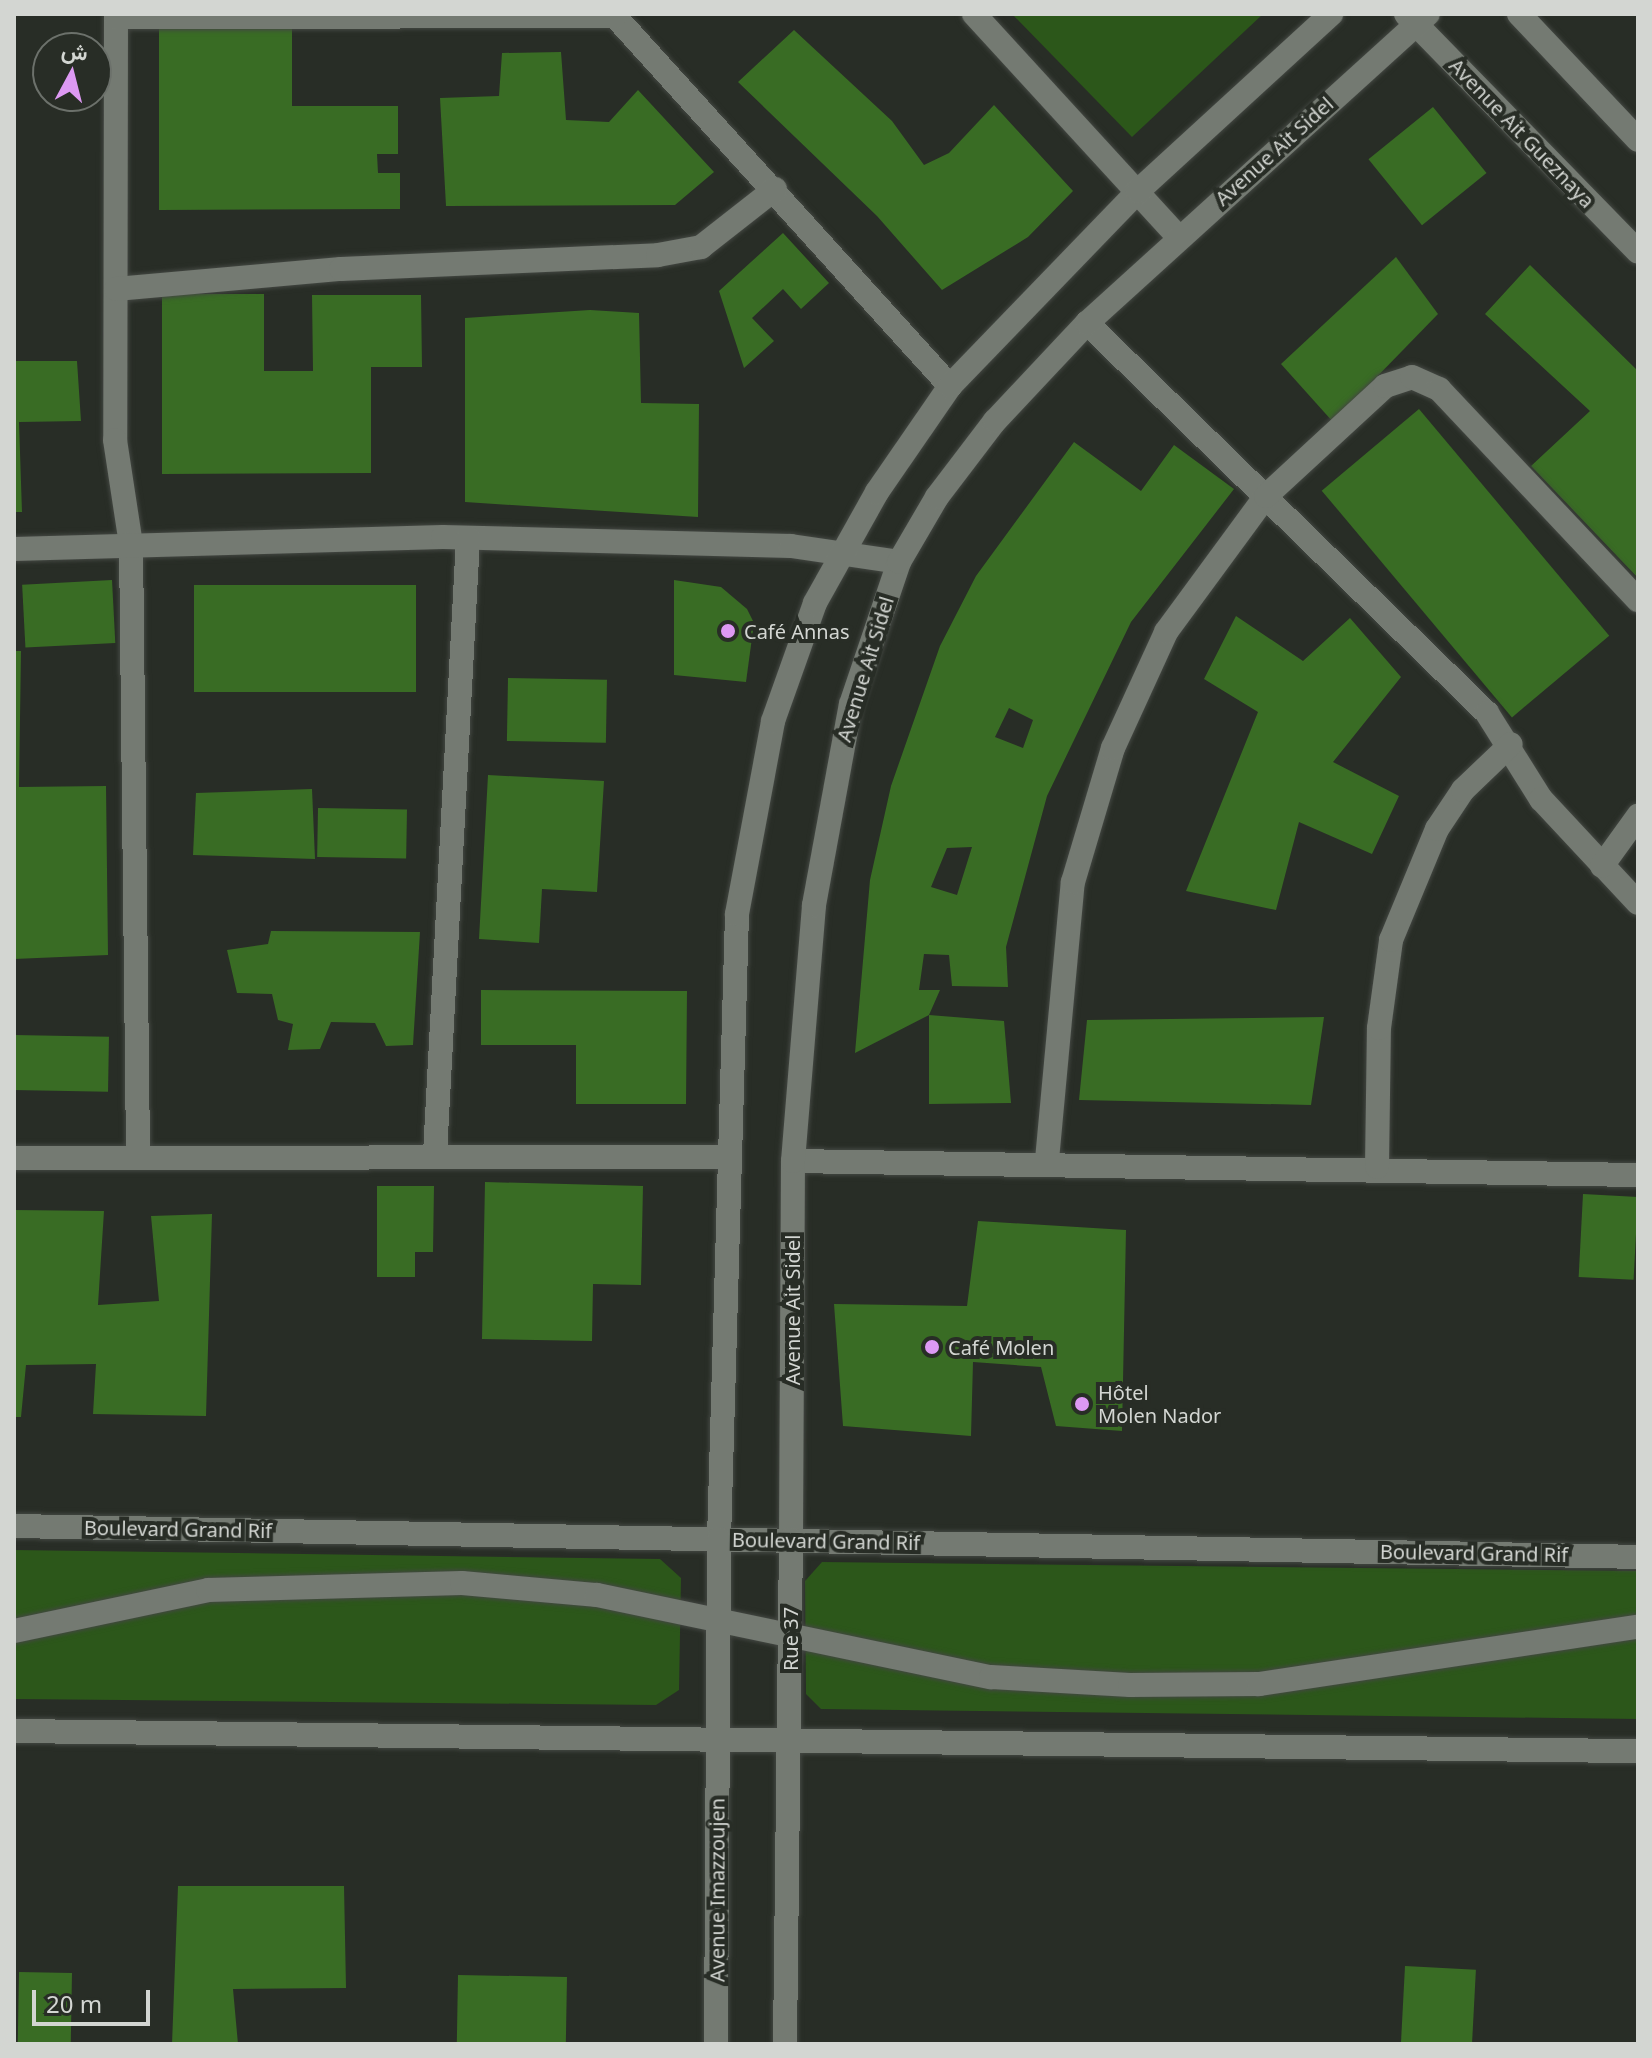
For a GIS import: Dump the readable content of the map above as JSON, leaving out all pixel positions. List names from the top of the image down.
{
  "streets": {
    "street": [
      "Avenue Ait Gueznaya",
      "Avenue Ait Sidel",
      "Boulevard Grand Rif",
      "Rue 37",
      "Avenue Imazzoujen"
    ]
  },
  "crossings": [
    ["Avenue Ait Gueznaya", "Avenue Ait Sidel"],
    ["Avenue Ait Sidel", "Boulevard Grand Rif"],
    ["Avenue Ait Sidel", "Rue 37"],
    ["Boulevard Grand Rif", "Rue 37"]
  ],
  "places": ["Café Annas", "Café Molen", "Hôtel Molen Nador"],
  "scale_bar": "20 m",
  "north": "top"
}
